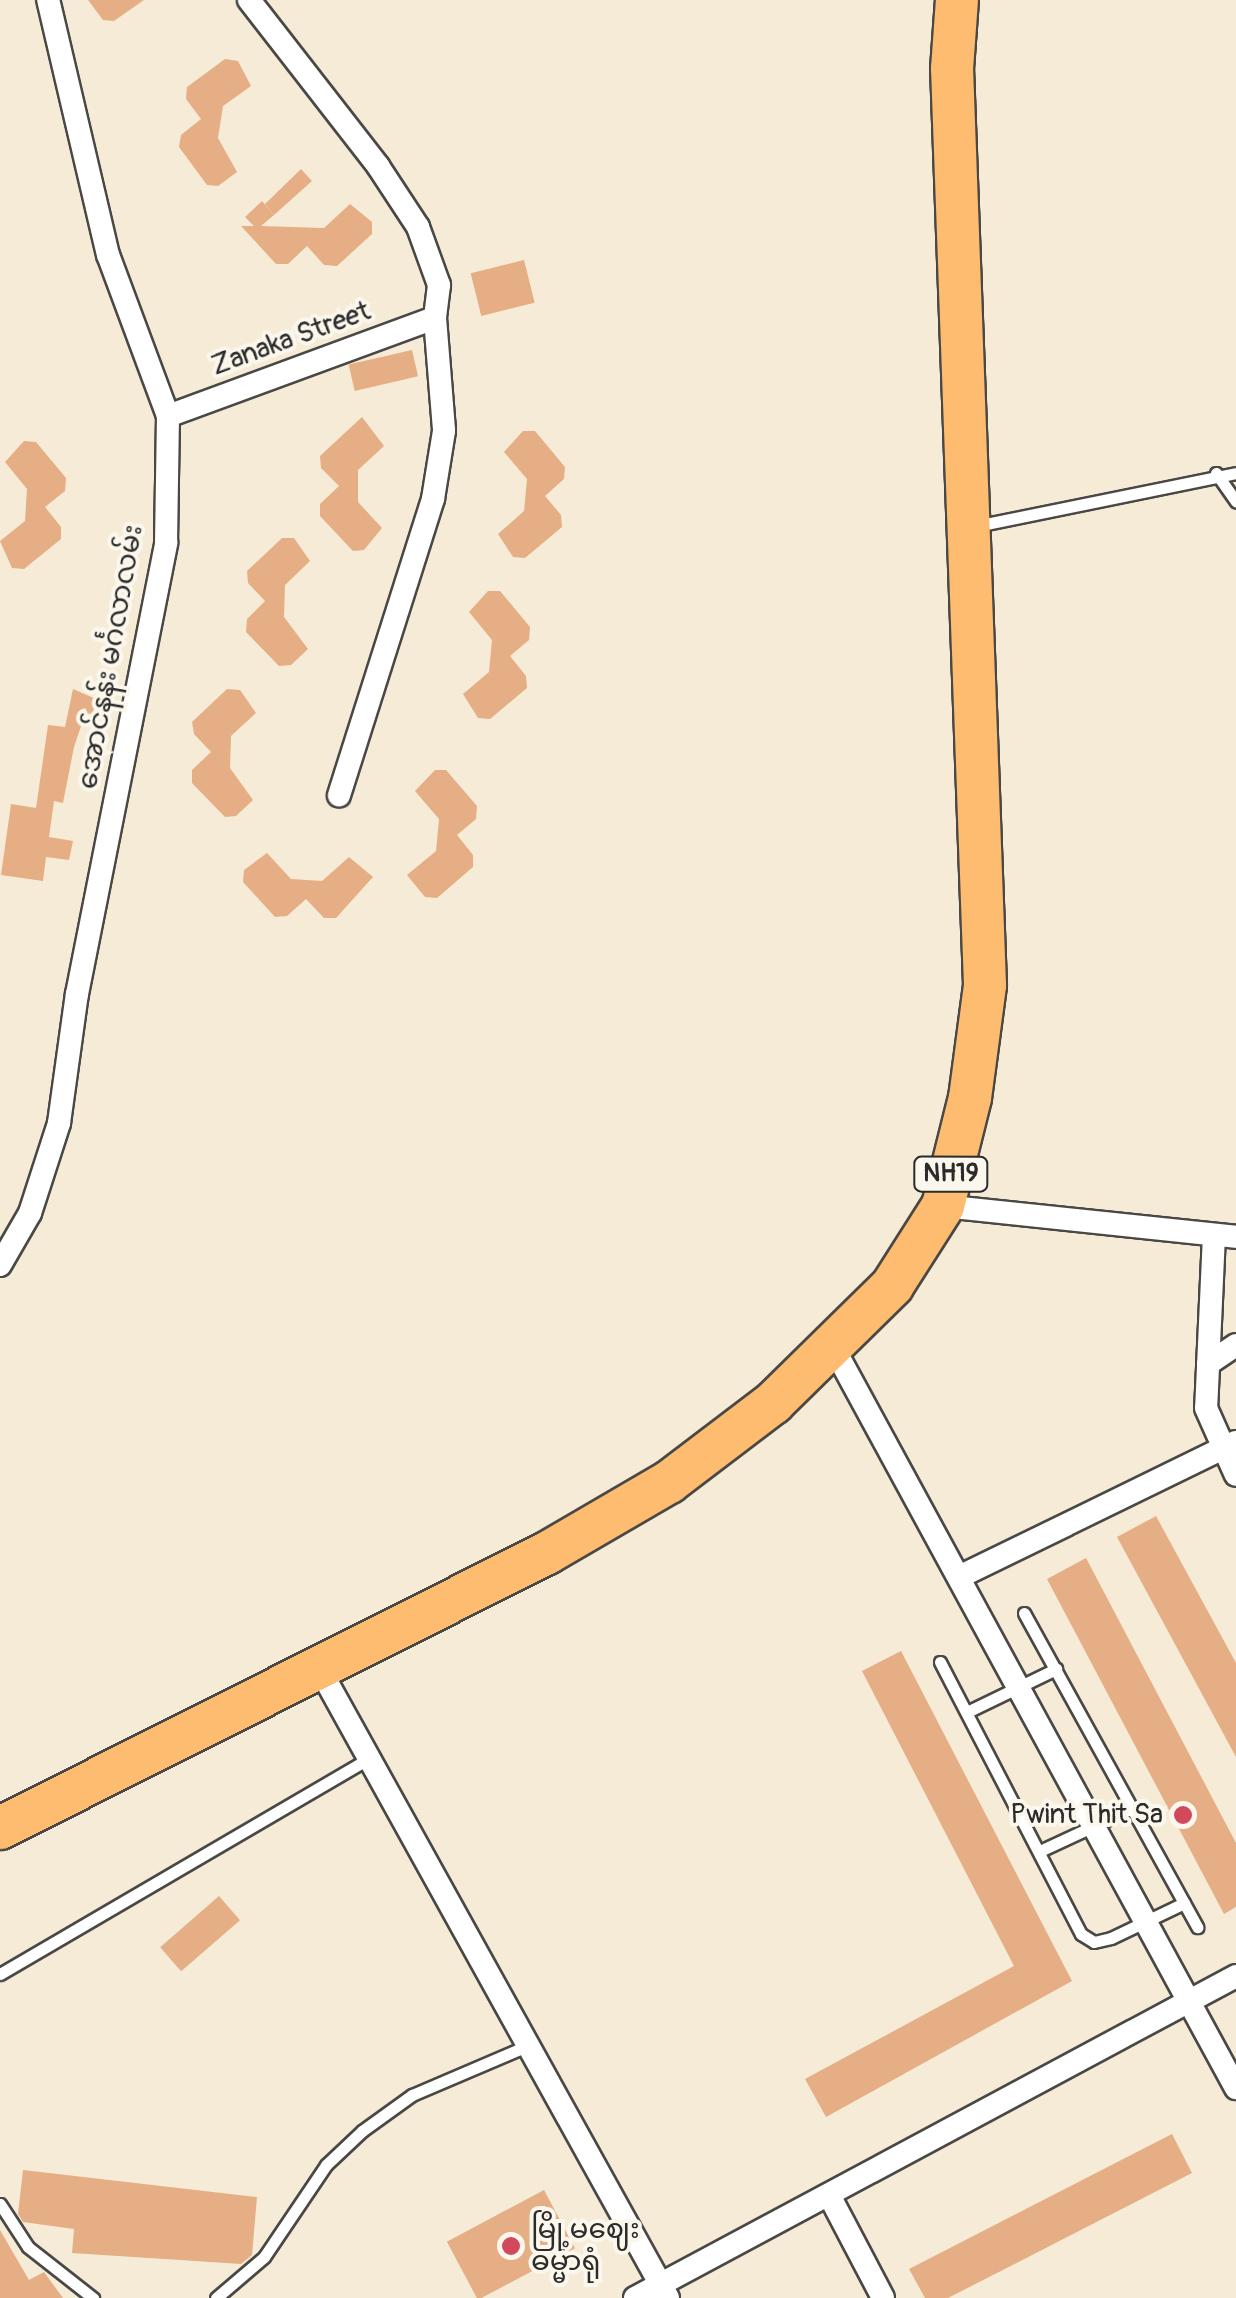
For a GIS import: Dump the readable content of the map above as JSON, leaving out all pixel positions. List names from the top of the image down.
{
  "streets": {
    "highway": ["NH19"],
    "street": ["Zanaka Street", "အောင်နန်း မင်္ဂလာလမ်း"]
  },
  "crossings": [
    ["Zanaka Street", "အောင်နန်း မင်္ဂလာလမ်း"]
  ],
  "places": ["Pwint Thit Sa", "မြို့မဈေး ဓမ္မာရုံ"]
}
